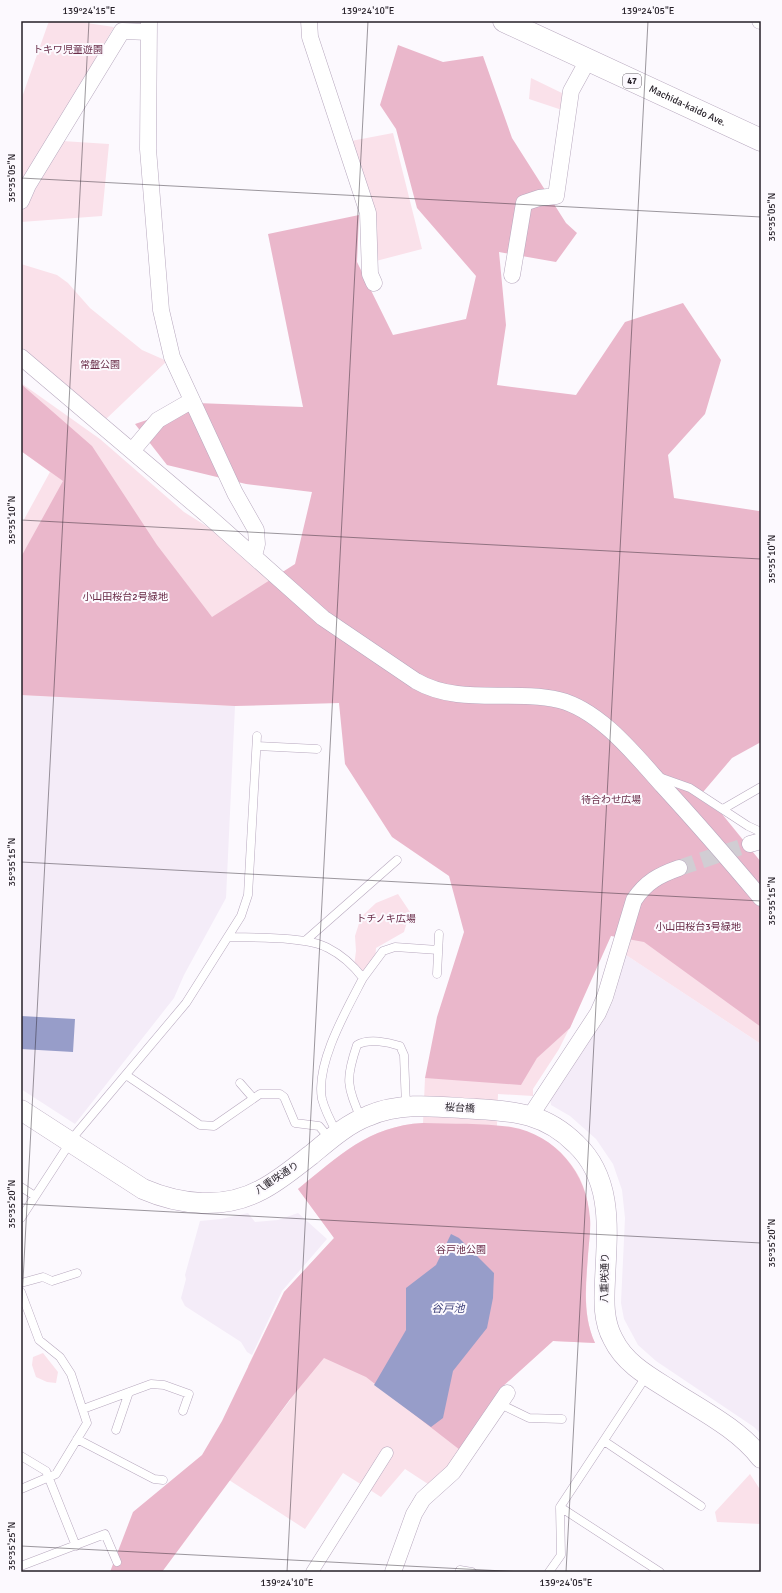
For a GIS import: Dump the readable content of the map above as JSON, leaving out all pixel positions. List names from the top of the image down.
{
  "streets": {
    "main road": ["47", "Machida-kaido Ave."],
    "street": ["桜台橋", "八重咲通り"]
  },
  "crossings": [
    ["桜台橋", "八重咲通り"]
  ],
  "water": ["谷戸池"],
  "parks": [
    "トキワ児童遊園",
    "常盤公園",
    "小山田桜台2号緑地",
    "待合わせ広場",
    "トチノキ広場",
    "小山田桜台3号緑地",
    "谷戸池公園"
  ],
  "coordinates": [
    "139°24'15\"E",
    "139°24'10\"E",
    "139°24'05\"E",
    "35°35'05\"N",
    "35°35'10\"N",
    "35°35'15\"N",
    "35°35'20\"N",
    "35°35'25\"N"
  ]
}
